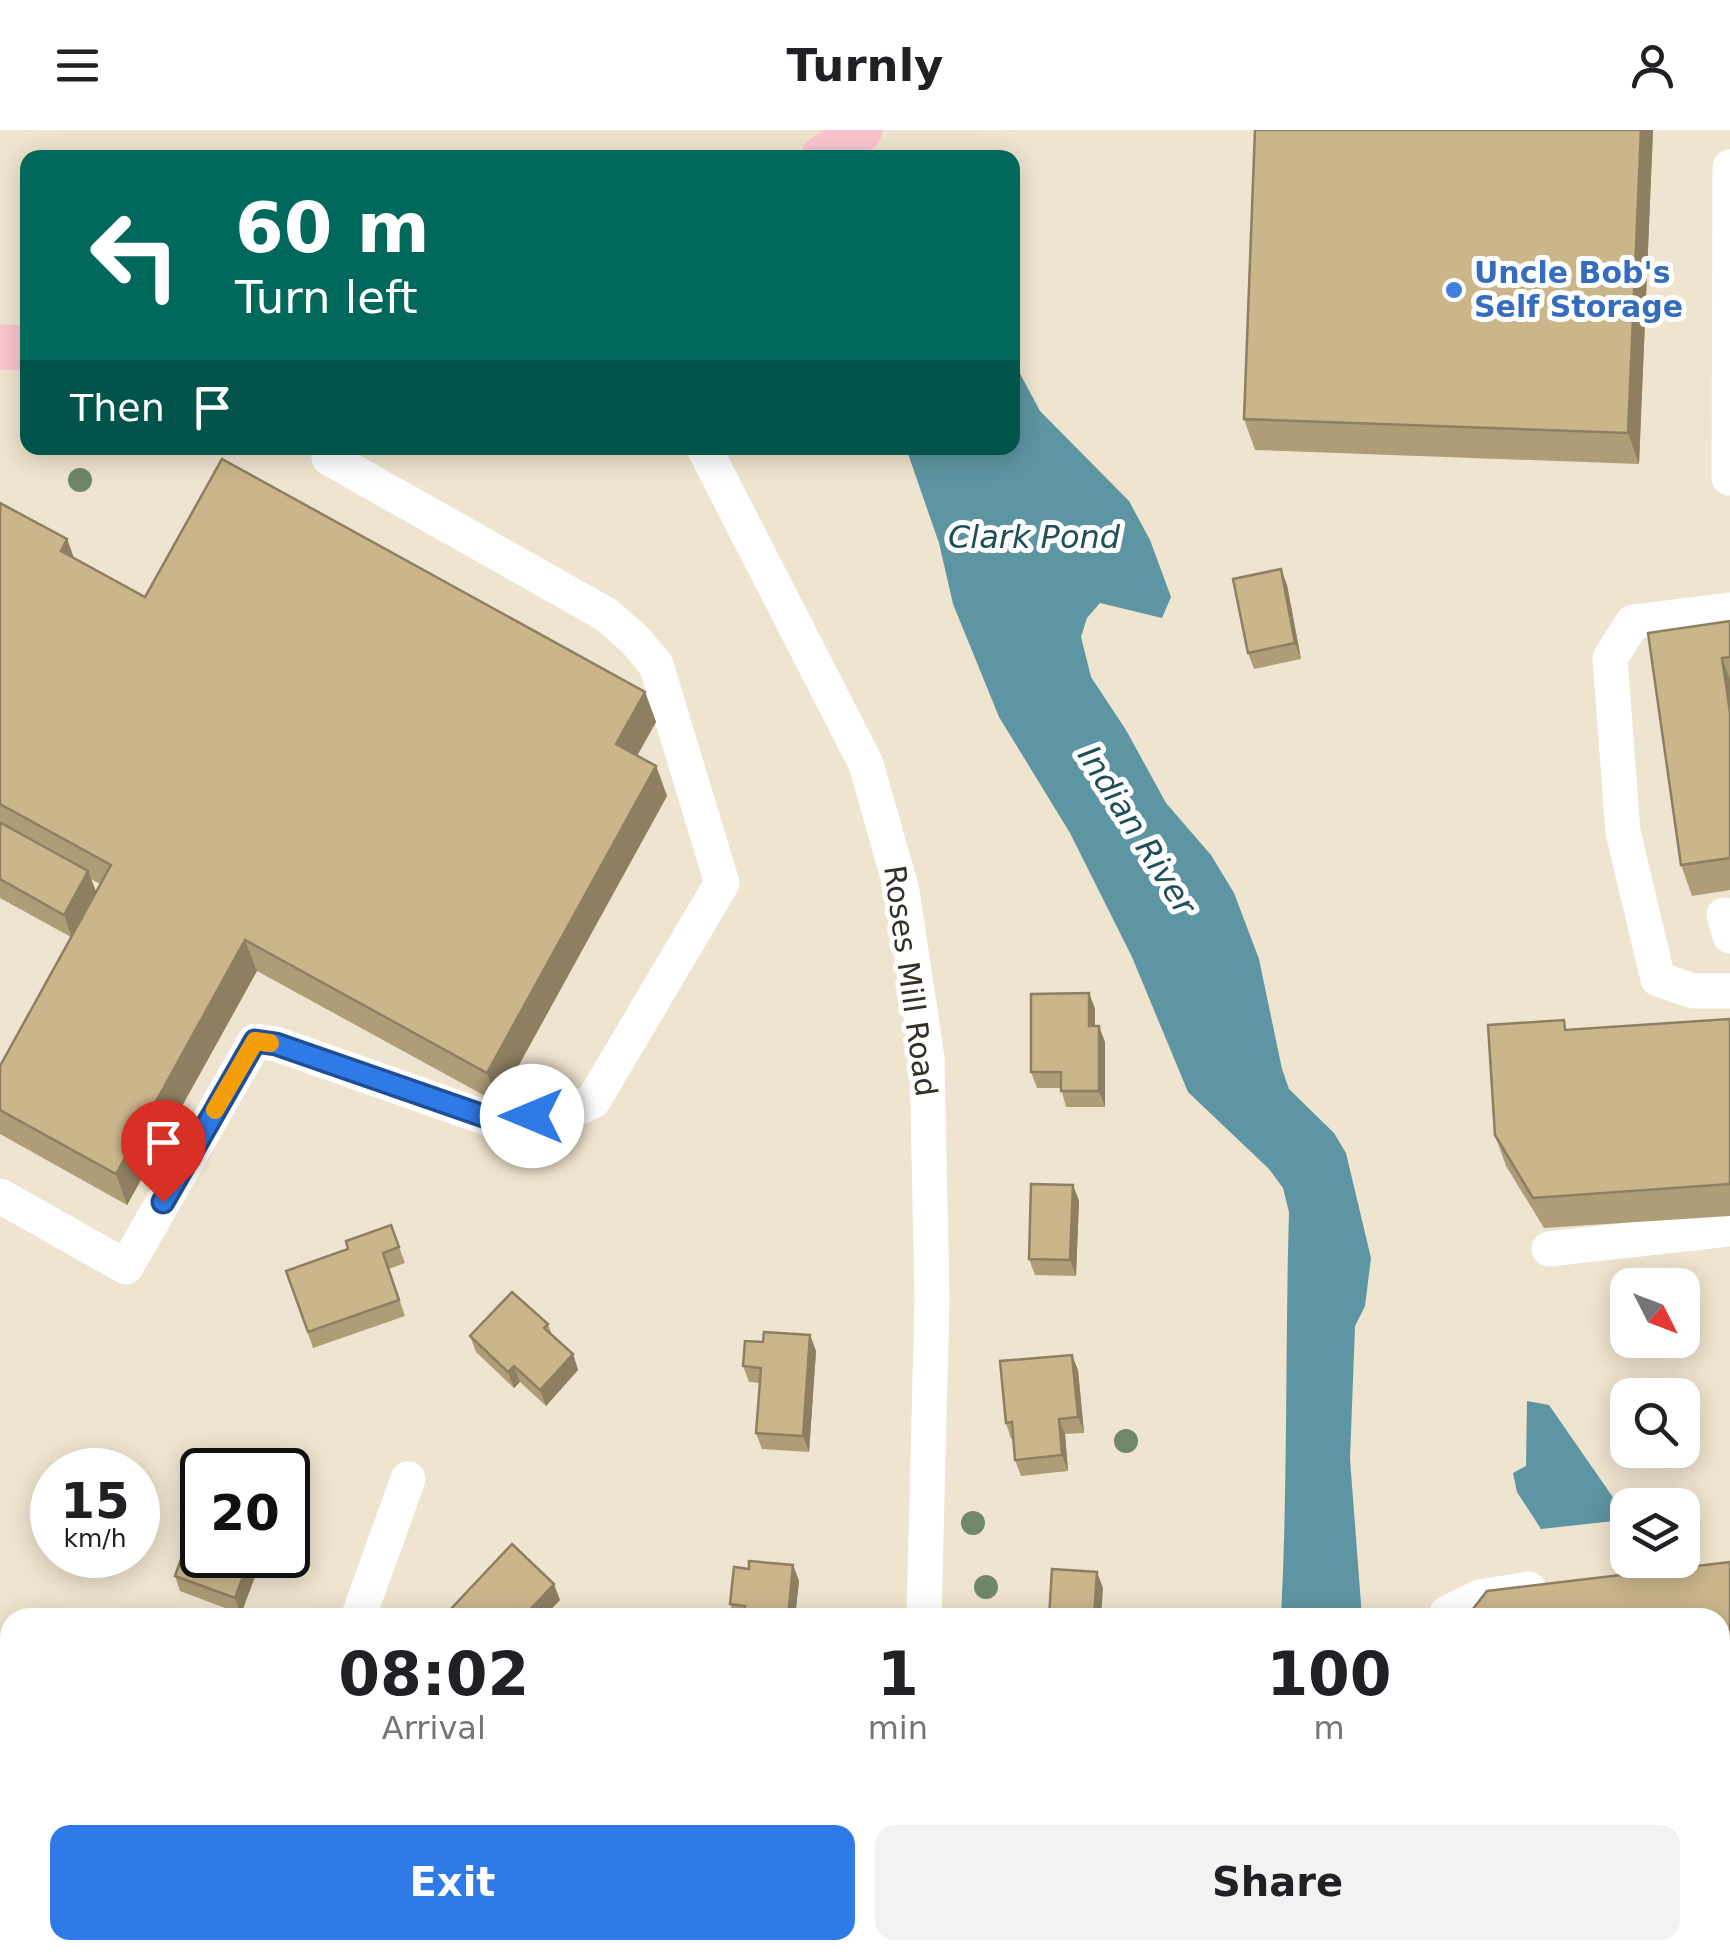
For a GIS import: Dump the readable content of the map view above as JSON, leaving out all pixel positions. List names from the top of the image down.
{
  "streets": {
    "street": ["Roses Mill Road"]
  },
  "water": ["Clark Pond", "Indian River"],
  "places": ["Uncle Bob's Self Storage"],
  "north": "bottom right",
  "page": {
    "header": "Turnly",
    "turn": ["60 m", "Turn left"],
    "then": "Then",
    "speed": "15 km/h",
    "limit": "20",
    "eta": [
      "08:02",
      "Arrival",
      "1",
      "min",
      "100",
      "m"
    ],
    "buttons": ["Exit", "Share"]
  }
}
